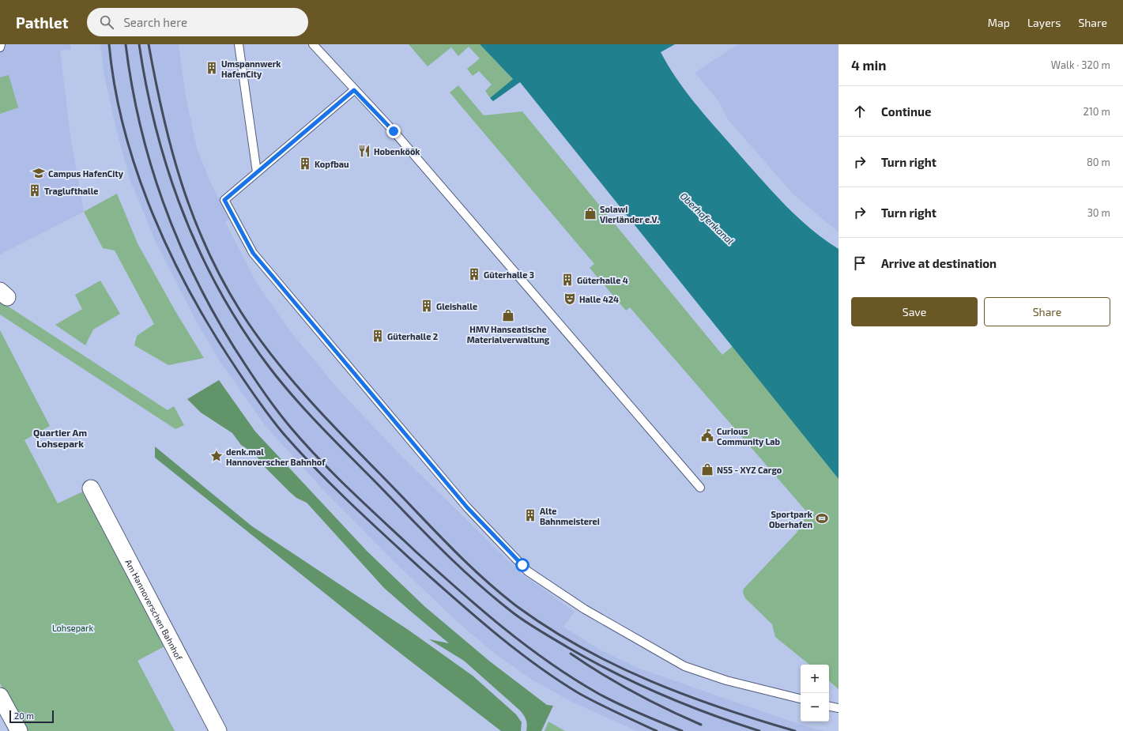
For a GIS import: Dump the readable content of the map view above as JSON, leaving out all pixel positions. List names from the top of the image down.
{
  "streets": {
    "street": ["Am Hannoverschen Bahnhof"]
  },
  "districts": ["Quartier Am Lohsepark"],
  "water": ["Oberhafenkanal"],
  "parks": ["Lohsepark"],
  "places": {
    "building": [
      "Umspannwerk HafenCity",
      "Kopfbau",
      "Traglufthalle",
      "Güterhalle 3",
      "Güterhalle 4",
      "Gleishalle",
      "Güterhalle 2",
      "Alte Bahnmeisterei"
    ],
    "restaurant": ["Hobenköök"],
    "school or university": ["Campus HafenCity"],
    "shop": ["Solawi Vierländer e.V.", "HMV Hanseatische Materialverwaltung", "N55 - XYZ Cargo"],
    "theatre": ["Halle 424"],
    "public building": ["Curious Community Lab"],
    "place": ["denk.mal Hannoverscher Bahnhof"],
    "sports": ["Sportpark Oberhafen"]
  },
  "scale_bar": "20 m",
  "page": {
    "header": "Pathlet",
    "search": "Search here",
    "nav": ["Map", "Layers", "Share"],
    "heading": ["4 min", "Walk · 320 m"],
    "list": [
      ["Continue", "210 m"],
      ["Turn right", "80 m"],
      ["Turn right", "30 m"],
      "Arrive at destination"
    ],
    "buttons": ["Save", "Share"],
    "map_buttons": ["+", "−"],
    "scale": "20 m"
  }
}
